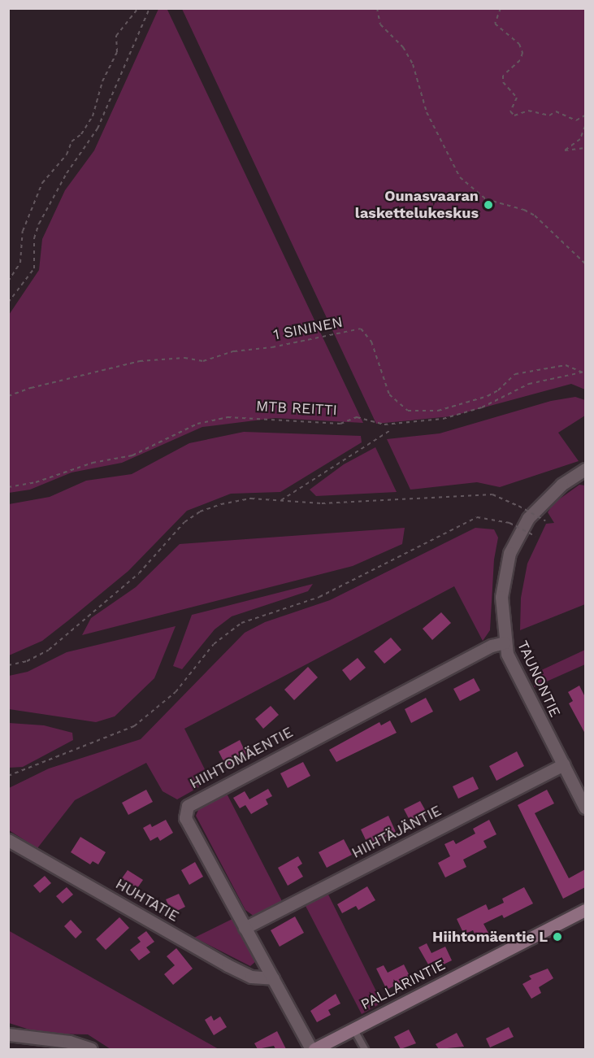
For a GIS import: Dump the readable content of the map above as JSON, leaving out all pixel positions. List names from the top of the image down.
{
  "streets": {
    "street": [
      "TAUNONTIE",
      "HIIHTOMÄENTIE",
      "HIIHTÄJÄNTIE",
      "HUHTATIE",
      "PALLARINTIE"
    ],
    "path": ["1 SININEN", "MTB REITTI"]
  },
  "crossings": [
    ["1 SININEN", "MTB REITTI"],
    ["TAUNONTIE", "HIIHTOMÄENTIE"],
    ["TAUNONTIE", "HIIHTÄJÄNTIE"],
    ["HIIHTOMÄENTIE", "HIIHTÄJÄNTIE"],
    ["HIIHTOMÄENTIE", "HUHTATIE"]
  ],
  "places": ["Ounasvaaran laskettelukeskus", "Hiihtomäentie L"]
}
